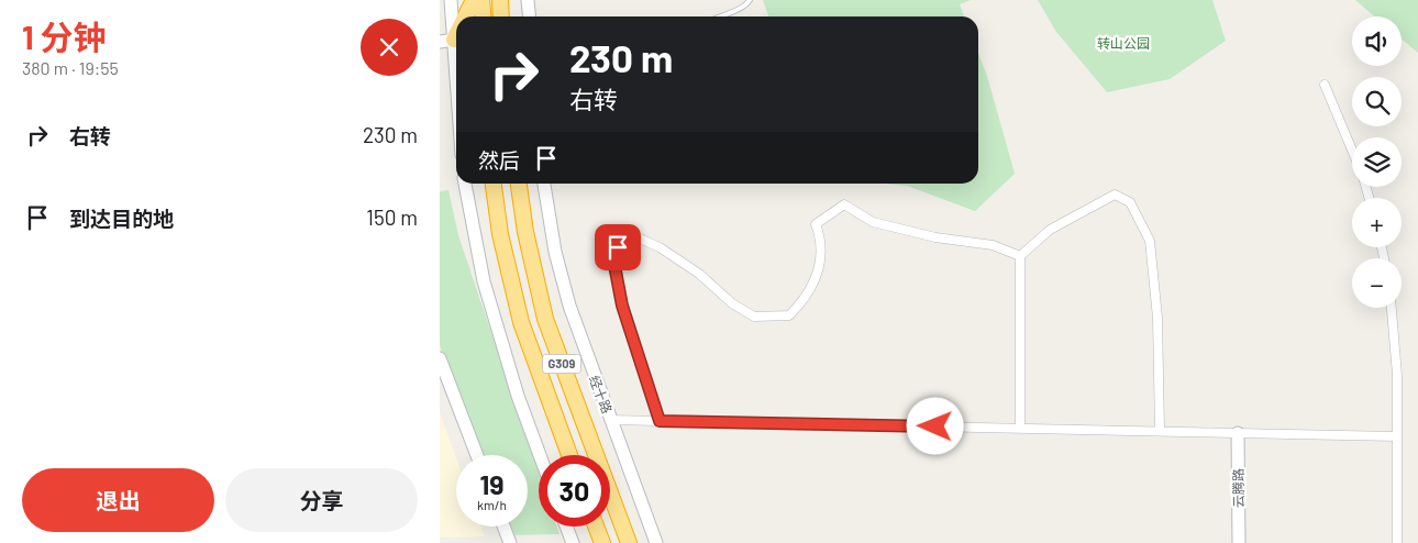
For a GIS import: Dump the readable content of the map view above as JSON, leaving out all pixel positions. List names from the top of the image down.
{
  "streets": {
    "highway": ["G309", "经十路"],
    "main road": ["云腾路"]
  },
  "parks": ["转山公园"],
  "page": {
    "heading": ["1 分钟", "380 m · 19:55"],
    "map_buttons": ["+", "−"],
    "turn": ["230 m", "右转"],
    "list": [
      {
        "name": "右转",
        "value": "230 m"
      },
      {
        "name": "到达目的地",
        "value": "150 m"
      }
    ],
    "then": "然后",
    "speed": "19 km/h",
    "limit": "30",
    "buttons": ["退出", "分享"]
  }
}
